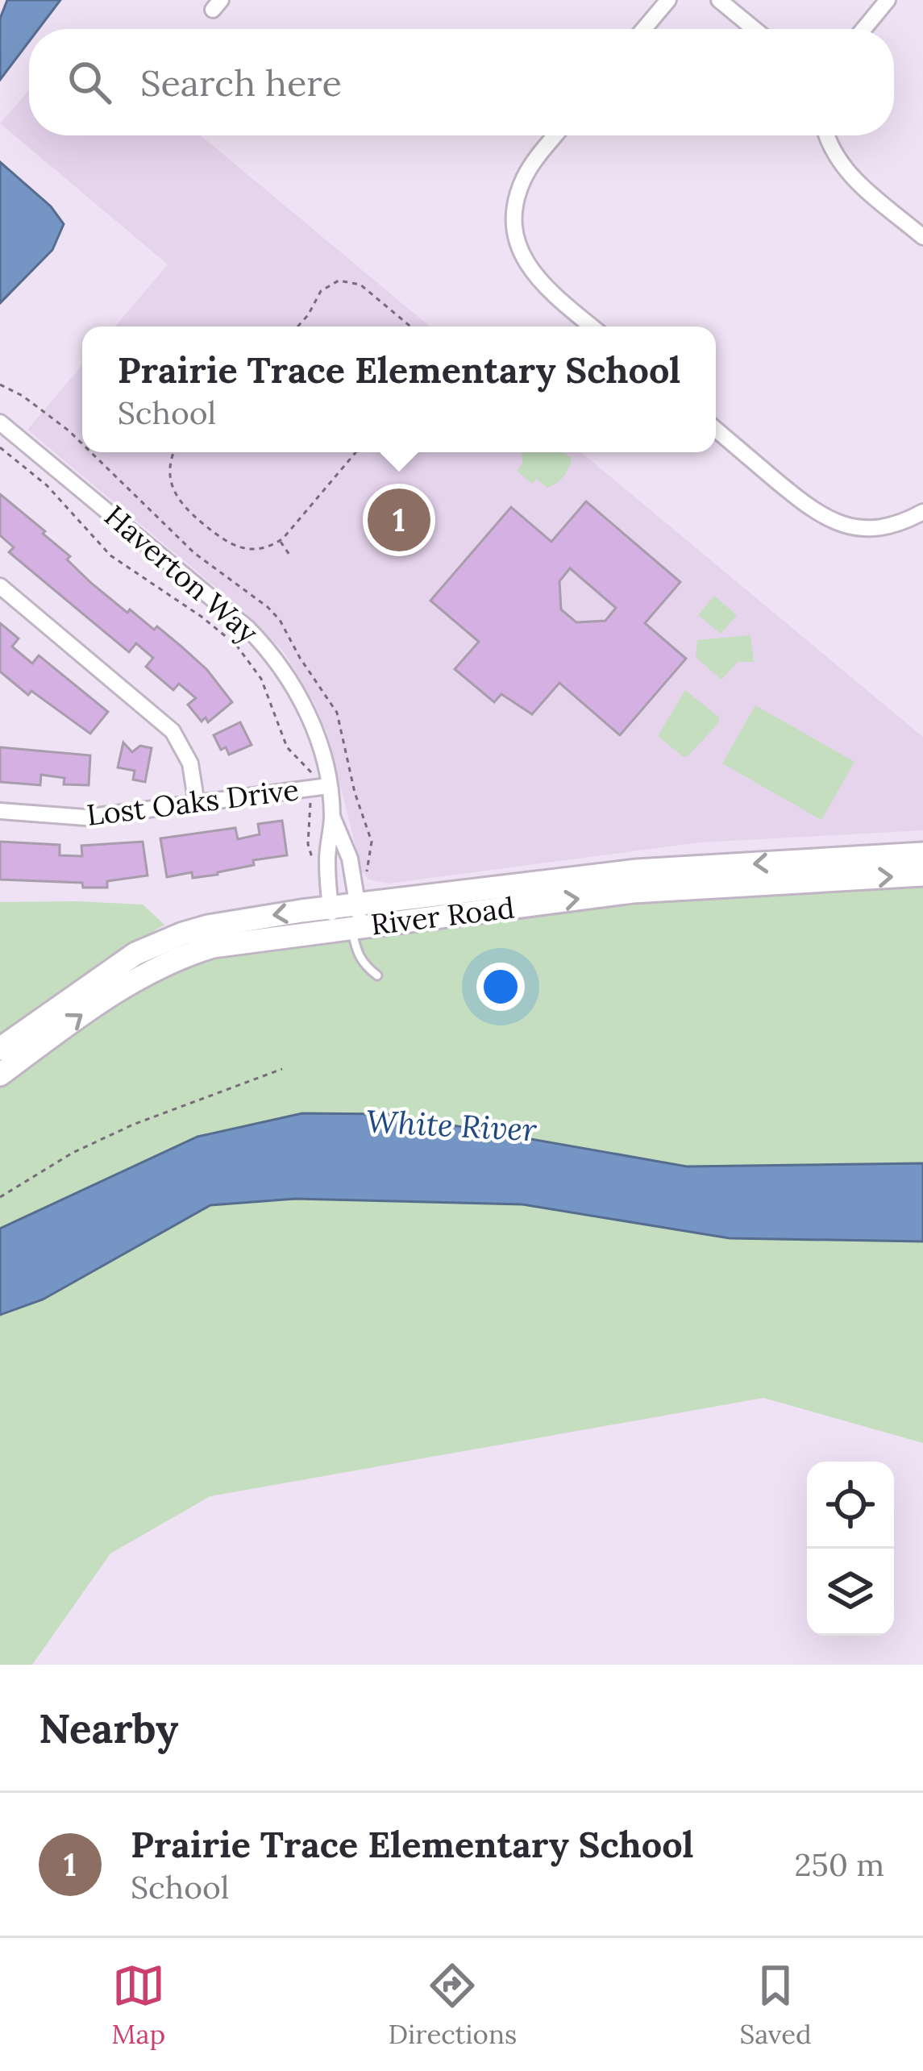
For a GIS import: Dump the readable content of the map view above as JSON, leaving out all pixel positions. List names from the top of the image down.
{
  "streets": {
    "main road": ["River Road"],
    "street": ["Haverton Way", "Lost Oaks Drive"]
  },
  "crossings": [
    ["Haverton Way", "Lost Oaks Drive"],
    ["Haverton Way", "River Road"]
  ],
  "water": ["White River"],
  "page": {
    "search": "Search here",
    "popup": ["Prairie Trace Elementary School", "School"],
    "pins": "1",
    "heading": "Nearby",
    "list": [
      {
        "mark": "1",
        "name": "Prairie Trace Elementary School",
        "note": "School",
        "value": "250 m"
      }
    ],
    "nav": ["Map", "Directions", "Saved"]
  }
}
